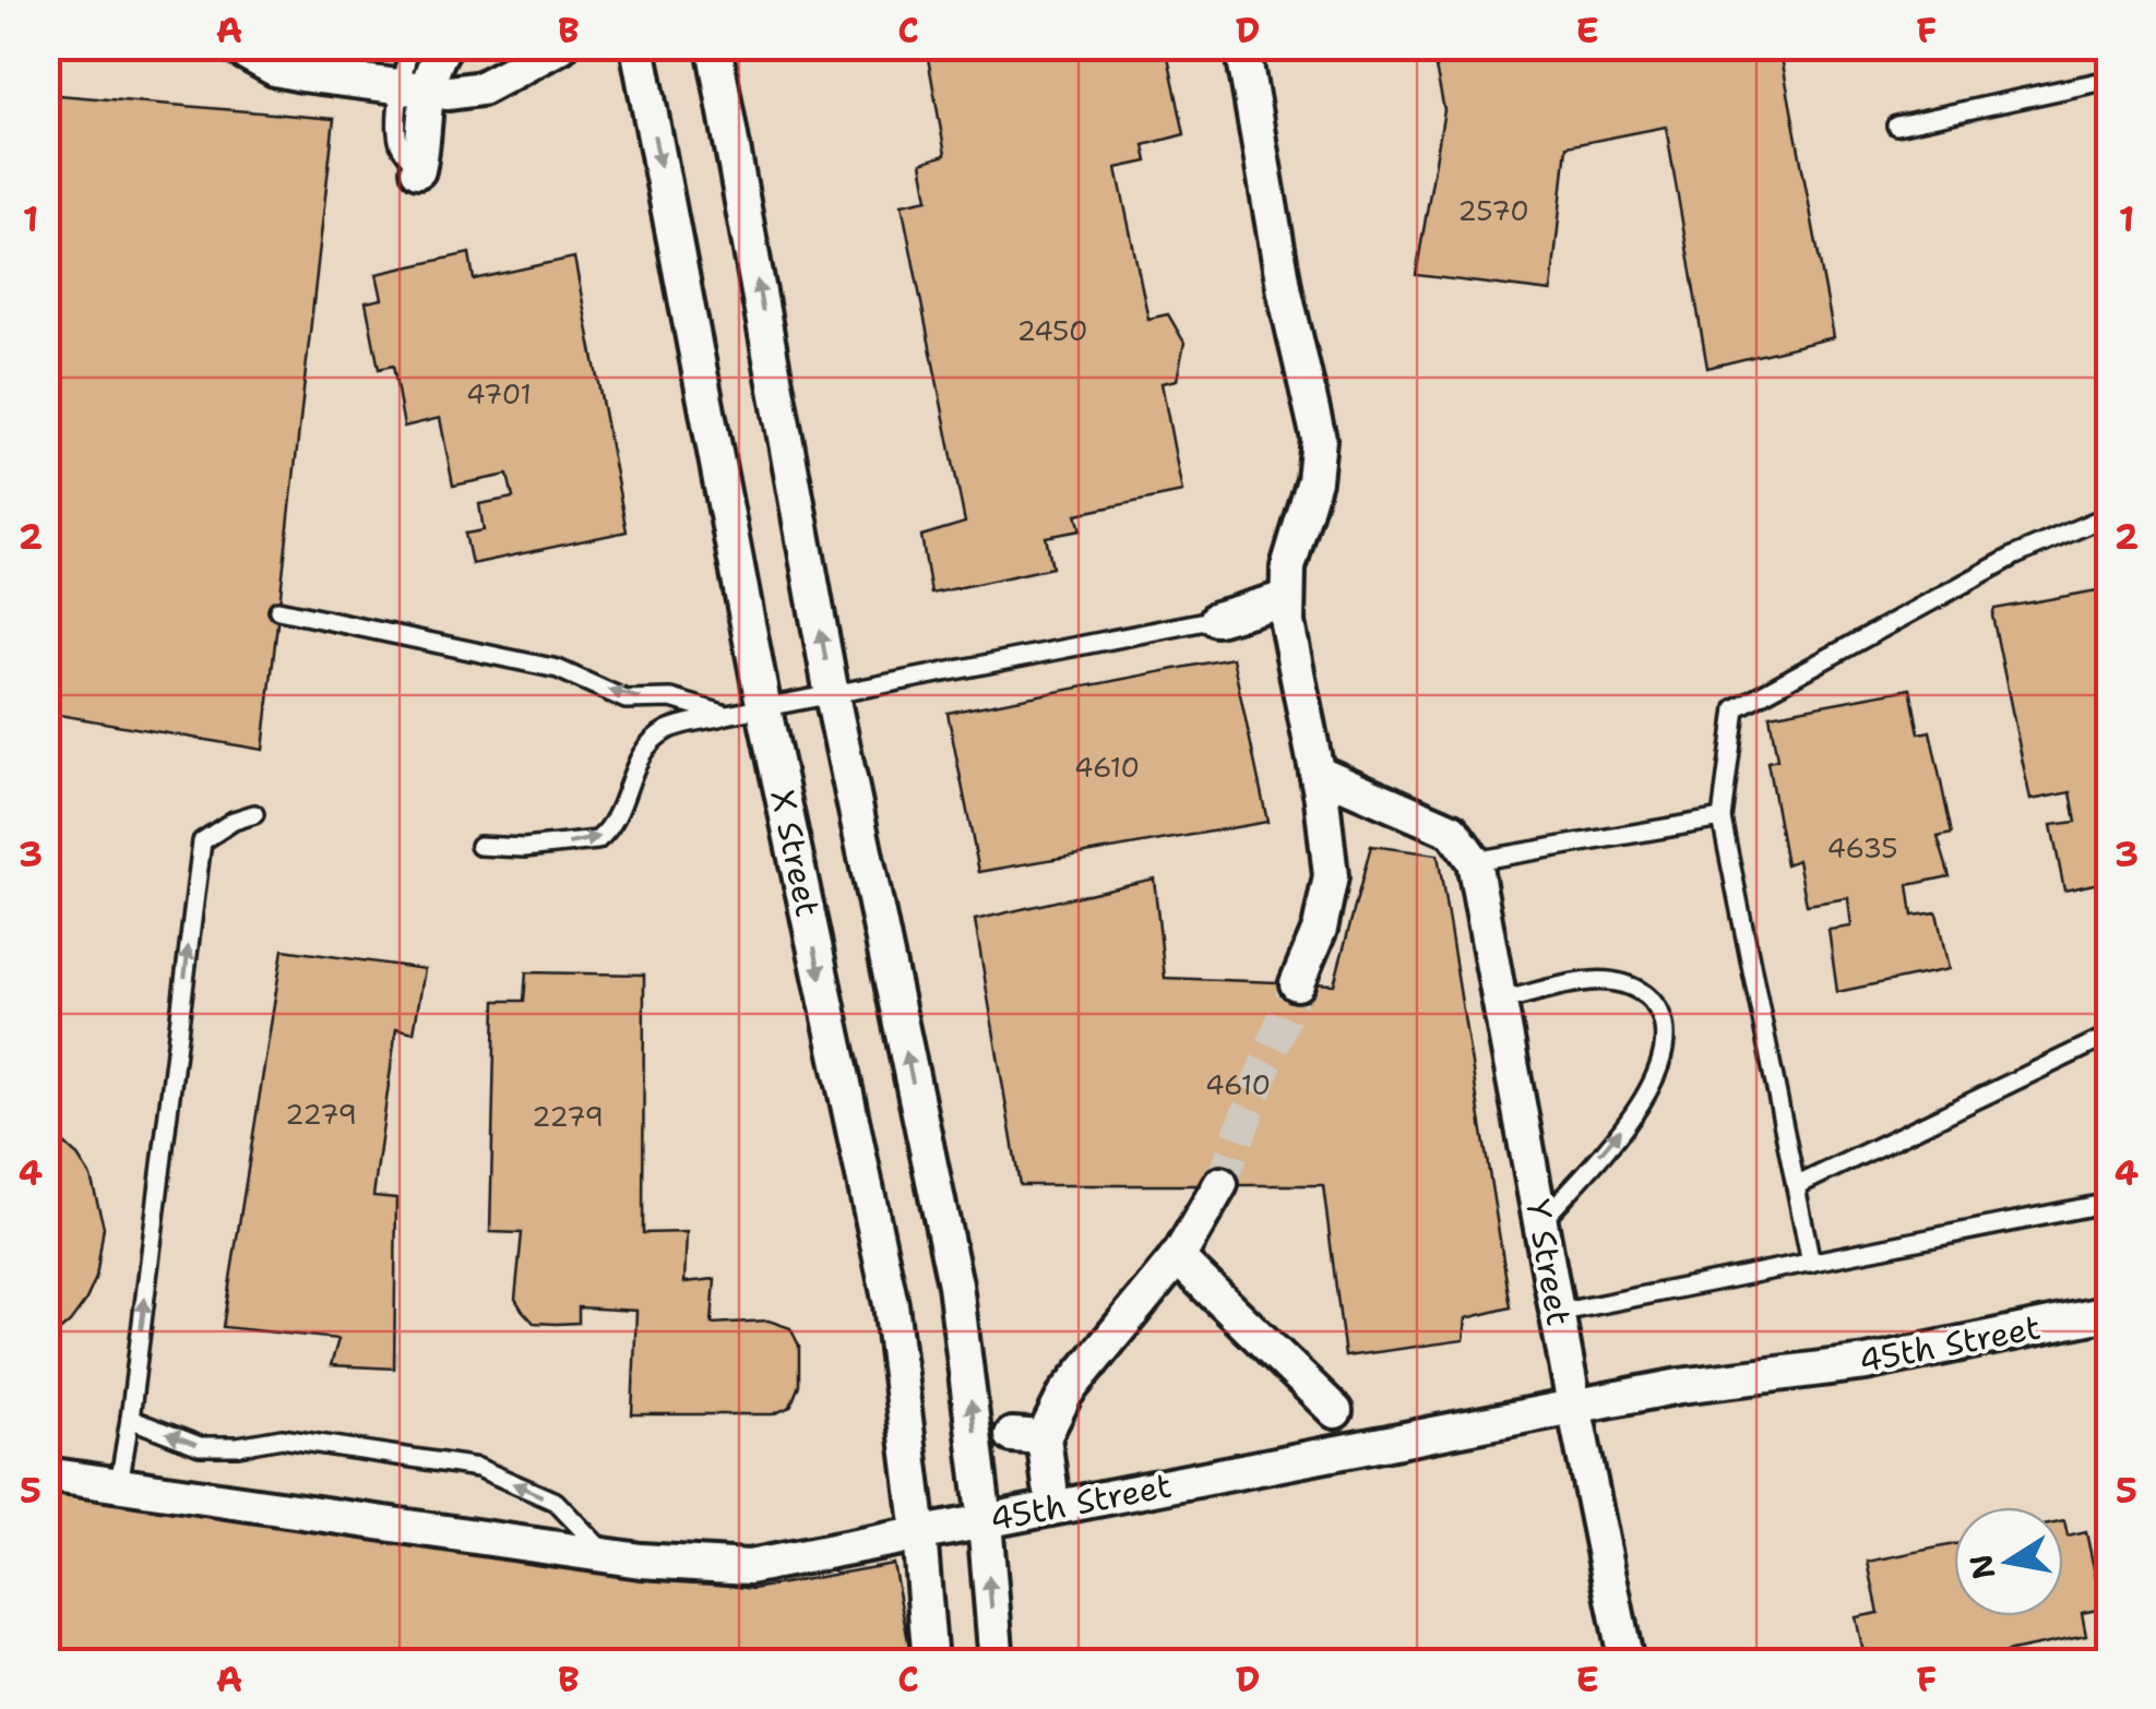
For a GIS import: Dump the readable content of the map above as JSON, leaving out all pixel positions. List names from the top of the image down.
{
  "streets": {
    "street": ["X Street", "Y Street", "45th Street"]
  },
  "crossings": [
    ["X Street", "45th Street"],
    ["Y Street", "45th Street"]
  ],
  "house_numbers": [
    "2570",
    "2450",
    "4701",
    "4610",
    "4635",
    "4610",
    "2279",
    "2279"
  ],
  "north": "left",
  "grid": {
    "columns": [
      "A",
      "B",
      "C",
      "D",
      "E",
      "F"
    ],
    "rows": [
      "1",
      "2",
      "3",
      "4",
      "5"
    ]
  }
}
